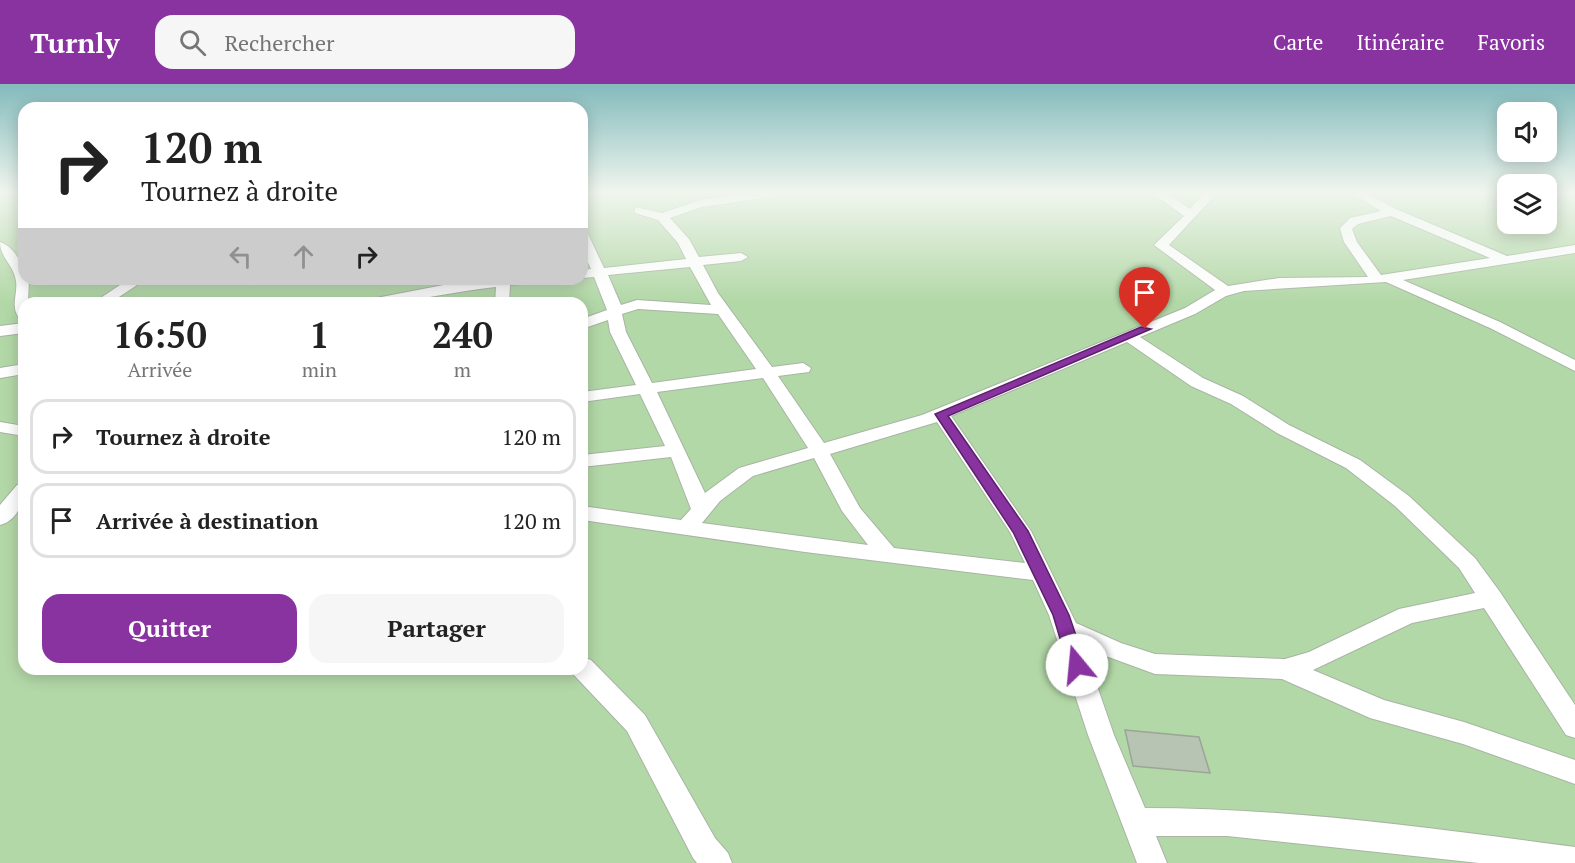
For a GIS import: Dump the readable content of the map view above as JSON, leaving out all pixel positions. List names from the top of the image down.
{
  "page": {
    "header": "Turnly",
    "search": "Rechercher",
    "nav": ["Carte", "Itinéraire", "Favoris"],
    "turn": ["120 m", "Tournez à droite"],
    "eta": [
      "16:50",
      "Arrivée",
      "1",
      "min",
      "240",
      "m"
    ],
    "list": [
      {
        "name": "Tournez à droite",
        "value": "120 m"
      },
      {
        "name": "Arrivée à destination",
        "value": "120 m"
      }
    ],
    "buttons": ["Quitter", "Partager"]
  }
}
